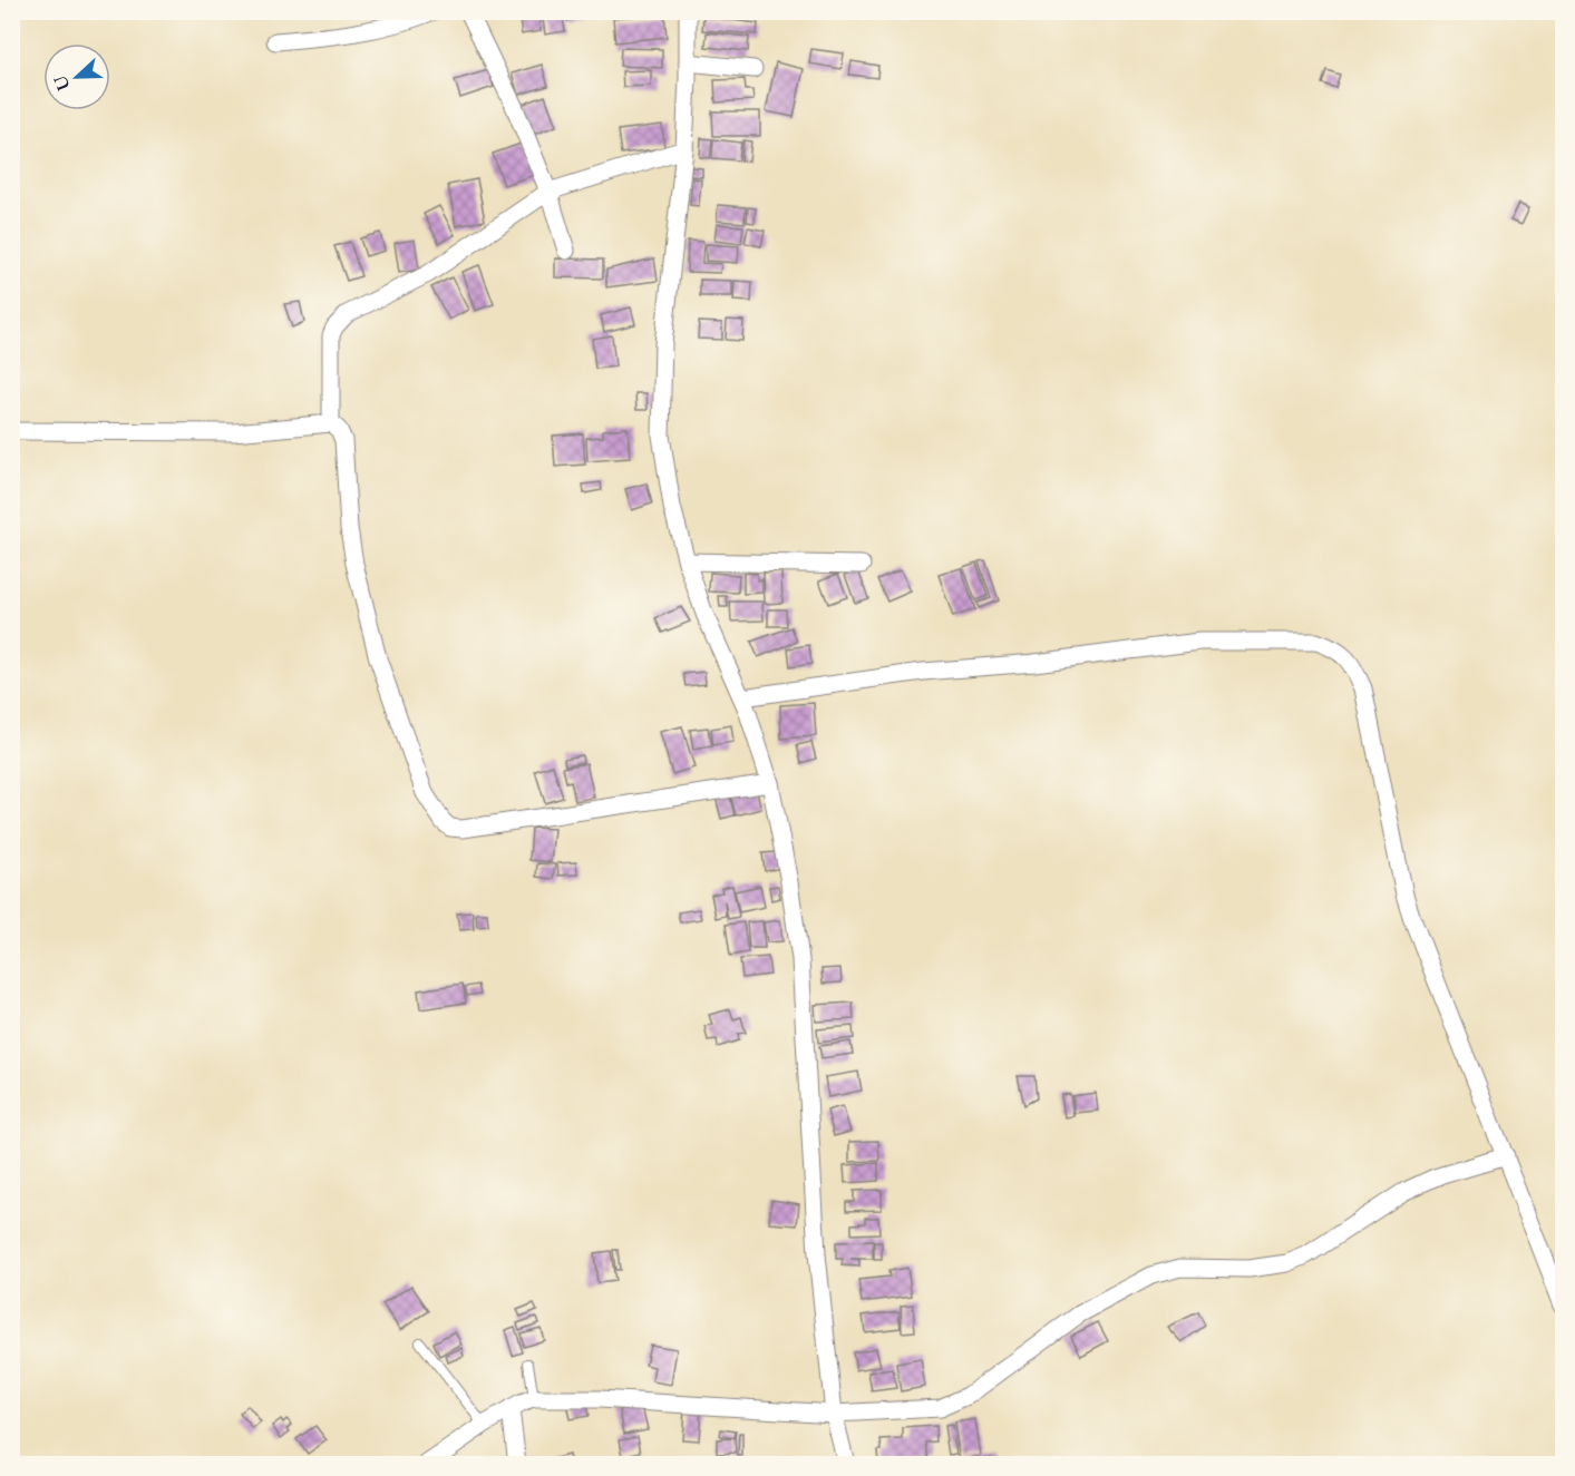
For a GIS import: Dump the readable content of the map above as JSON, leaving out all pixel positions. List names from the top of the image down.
{
  "north": "left"
}
